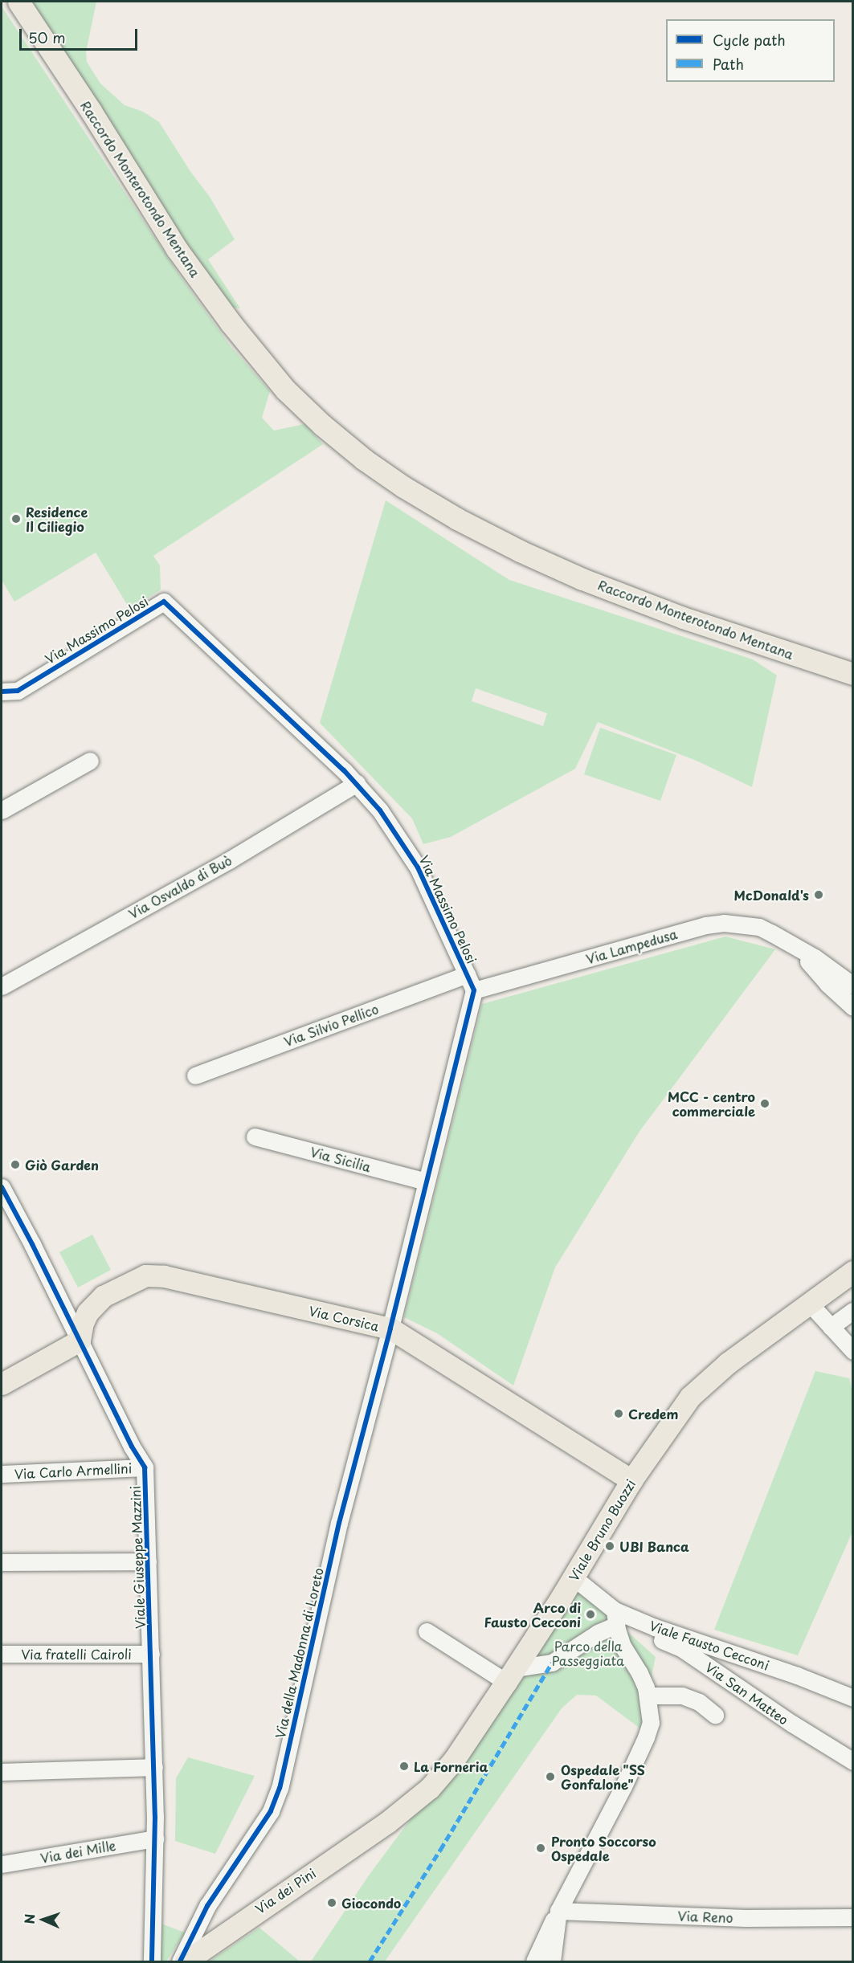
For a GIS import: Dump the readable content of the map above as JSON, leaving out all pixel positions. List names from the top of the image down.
{
  "streets": {
    "main road": [
      "Raccordo Monterotondo Mentana",
      "Via Corsica",
      "Viale Bruno Buozzi",
      "Via dei Pini"
    ],
    "street": [
      "Via Massimo Pelosi",
      "Via Osvaldo di Buò",
      "Via Lampedusa",
      "Via Silvio Pellico",
      "Via Sicilia",
      "Via Carlo Armellini",
      "Viale Giuseppe Mazzini",
      "Viale Fausto Cecconi",
      "Via della Madonna di Loreto",
      "Via fratelli Cairoli",
      "Via San Matteo",
      "Via dei Mille",
      "Via Reno"
    ]
  },
  "crossings": [
    ["Via Massimo Pelosi", "Via Osvaldo di Buò"],
    ["Via Massimo Pelosi", "Via Lampedusa"],
    ["Via Massimo Pelosi", "Via Silvio Pellico"],
    ["Via Corsica", "Viale Bruno Buozzi"],
    ["Via Corsica", "Viale Giuseppe Mazzini"],
    ["Via Corsica", "Via della Madonna di Loreto"],
    ["Via Carlo Armellini", "Viale Giuseppe Mazzini"],
    ["Viale Bruno Buozzi", "Viale Fausto Cecconi"],
    ["Viale Bruno Buozzi", "Via dei Pini"],
    ["Viale Giuseppe Mazzini", "Via fratelli Cairoli"],
    ["Viale Giuseppe Mazzini", "Via dei Mille"],
    ["Viale Fausto Cecconi", "Via San Matteo"]
  ],
  "parks": ["Parco della Passeggiata"],
  "places": [
    "Residence Il Ciliegio",
    "McDonald's",
    "MCC - centro commerciale",
    "Giò Garden",
    "Credem",
    "UBI Banca",
    "Arco di Fausto Cecconi",
    "La Forneria",
    "Ospedale \"SS Gonfalone\"",
    "Pronto Soccorso Ospedale",
    "Giocondo"
  ],
  "legend": ["Cycle path", "Path"],
  "scale_bar": "50 m",
  "north": "left"
}
